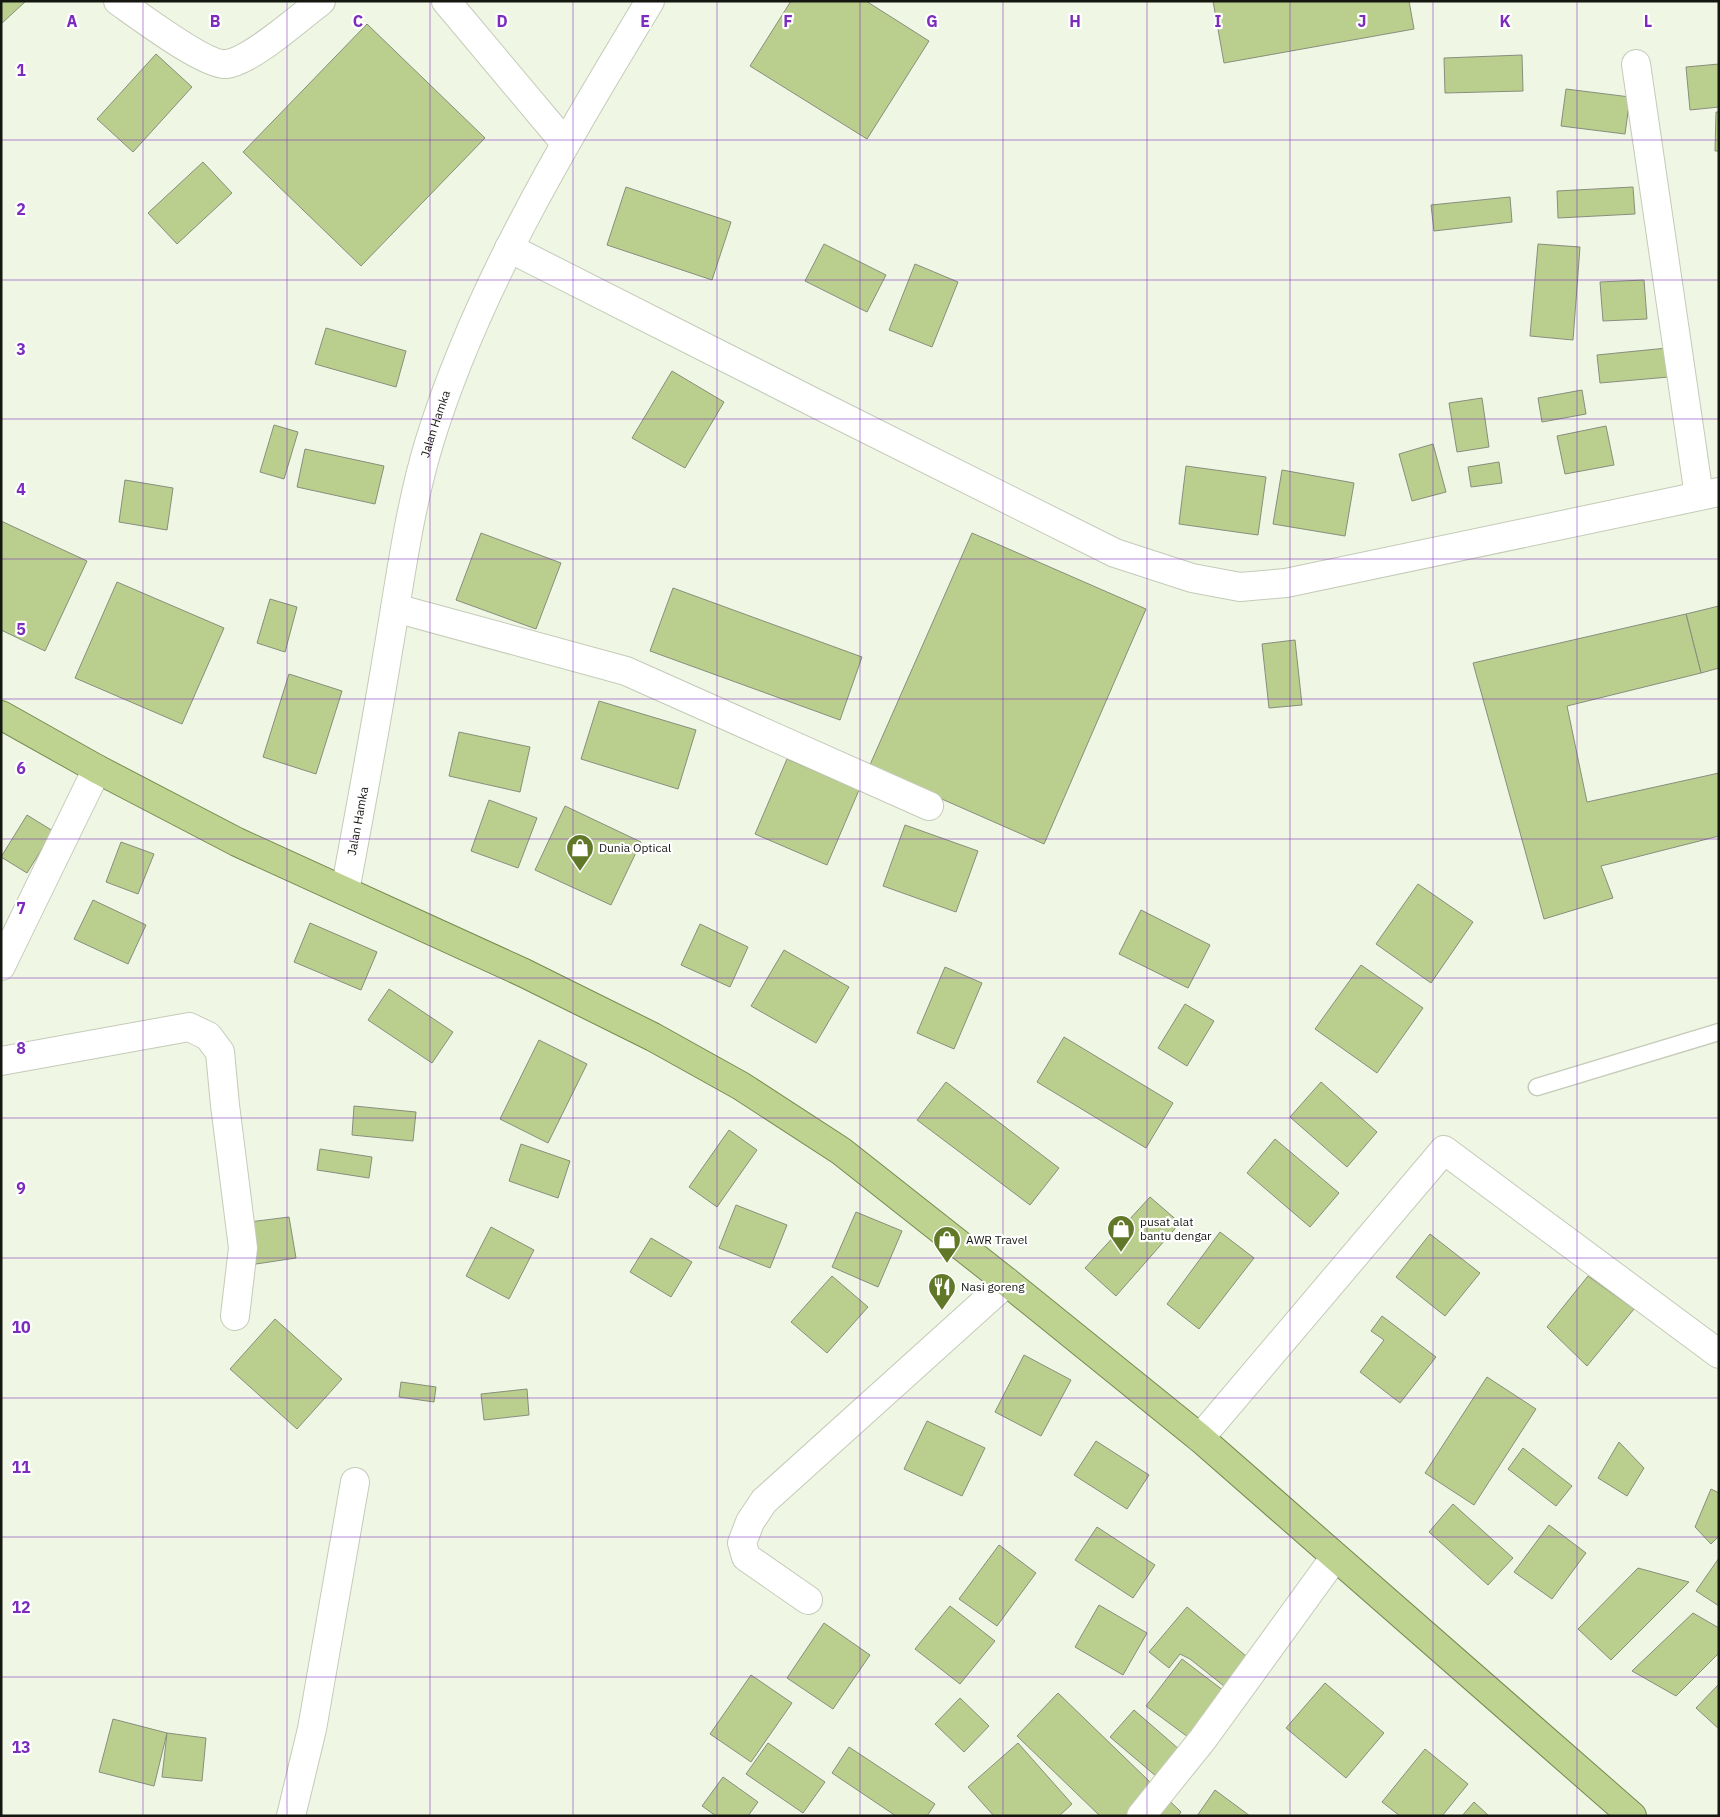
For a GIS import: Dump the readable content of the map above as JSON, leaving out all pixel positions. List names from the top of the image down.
{
  "streets": {
    "street": ["Jalan Hamka"]
  },
  "places": {
    "shop": ["Dunia Optical", "pusat alat bantu dengar", "AWR Travel"],
    "restaurant": ["Nasi goreng"]
  },
  "grid": {
    "columns": [
      "A",
      "B",
      "C",
      "D",
      "E",
      "F",
      "G",
      "H",
      "I",
      "J",
      "K",
      "L"
    ],
    "rows": [
      "1",
      "2",
      "3",
      "4",
      "5",
      "6",
      "7",
      "8",
      "9",
      "10",
      "11",
      "12",
      "13"
    ]
  }
}
